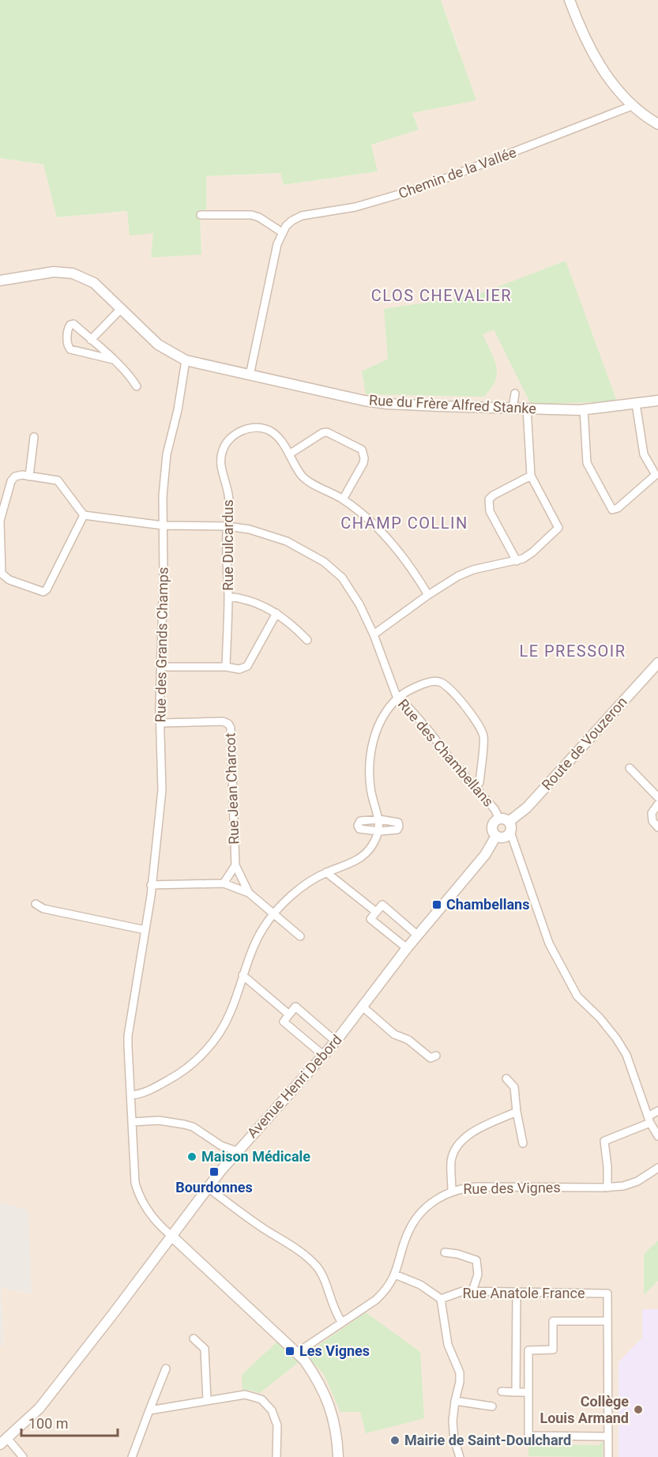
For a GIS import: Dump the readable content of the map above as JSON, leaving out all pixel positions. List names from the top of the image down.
{
  "streets": {
    "street": [
      "Chemin de la Vallée",
      "Rue du Frère Alfred Stanke",
      "Rue Dulcardus",
      "Rue des Grands Champs",
      "Route de Vouzeron",
      "Rue des Chambellans",
      "Rue Jean Charcot",
      "Avenue Henri Debord",
      "Rue des Vignes",
      "Rue Anatole France"
    ]
  },
  "crossings": [
    ["Rue du Frère Alfred Stanke", "Rue des Grands Champs"],
    ["Rue Dulcardus", "Rue des Chambellans"],
    ["Rue des Grands Champs", "Rue des Chambellans"],
    ["Rue des Grands Champs", "Rue Jean Charcot"],
    ["Rue des Grands Champs", "Avenue Henri Debord"],
    ["Route de Vouzeron", "Rue des Chambellans"],
    ["Route de Vouzeron", "Avenue Henri Debord"],
    ["Rue des Chambellans", "Avenue Henri Debord"]
  ],
  "districts": ["CLOS CHEVALIER", "CHAMP COLLIN", "LE PRESSOIR"],
  "places": {
    "transit": ["Chambellans", "Bourdonnes", "Les Vignes"],
    "other": ["Maison Médicale", "Collège Louis Armand", "Mairie de Saint-Doulchard"]
  },
  "scale_bar": "100 m"
}
